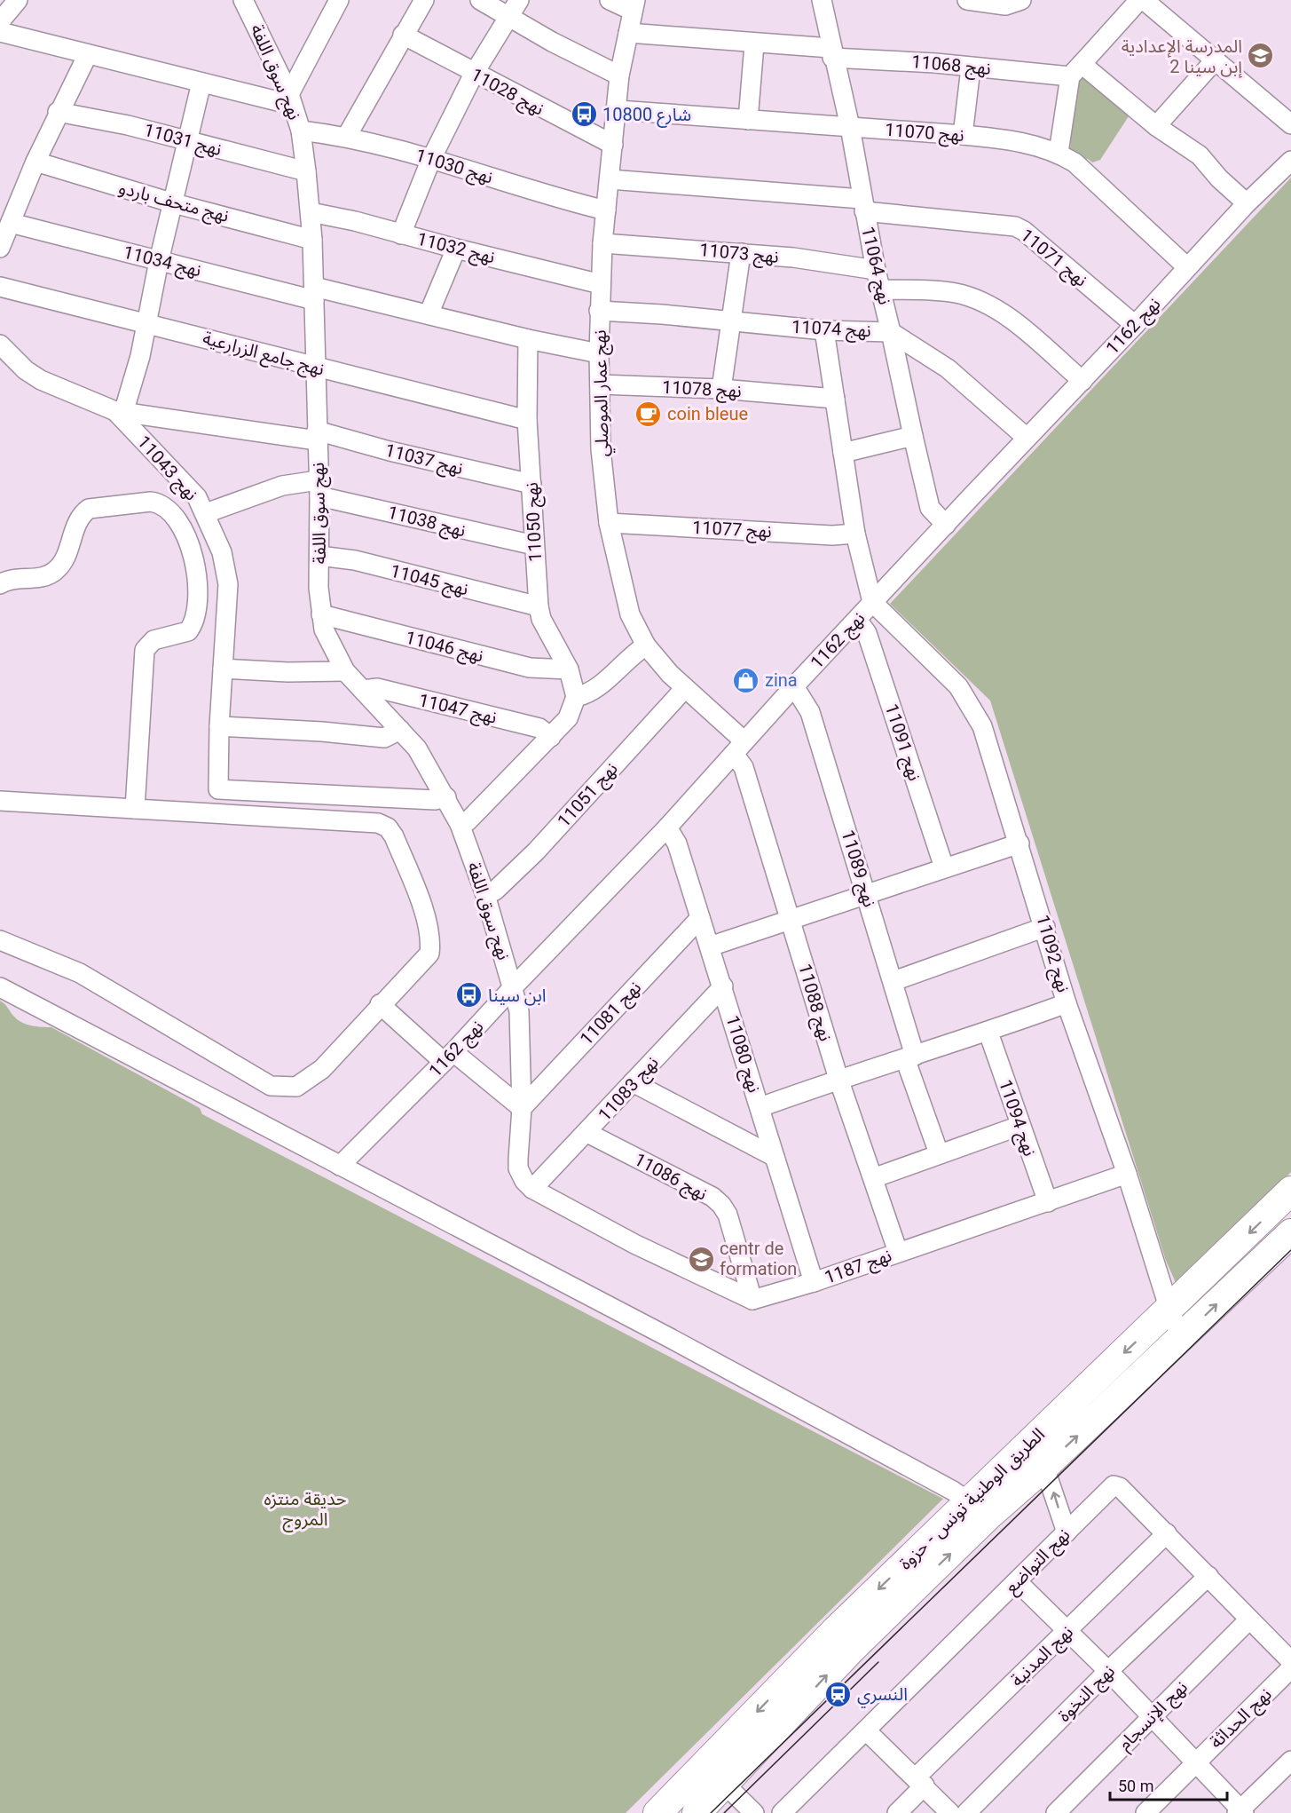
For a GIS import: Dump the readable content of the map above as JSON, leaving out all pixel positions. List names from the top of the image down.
{
  "streets": {
    "highway": ["الطريق الوطنية تونس - حزوة"],
    "street": [
      "نهج 11068",
      "نهج سوق اللفة",
      "نهج 11028",
      "نهج 11070",
      "نهج 11031",
      "نهج 11030",
      "نهج متحف باردو",
      "نهج 11032",
      "نهج 11073",
      "نهج 11071",
      "نهج 11034",
      "نهج 11064",
      "نهج 1162",
      "نهج 11074",
      "نهج جامع الزرارعية",
      "نهج 11078",
      "نهج عمار الموصلي",
      "نهج 11037",
      "نهج 11043",
      "نهج 11038",
      "نهج 11050",
      "نهج 11077",
      "نهج 11045",
      "نهج 11046",
      "نهج 11047",
      "نهج 11091",
      "نهج 11051",
      "نهج 11089",
      "نهج 11092",
      "نهج 11088",
      "نهج 11081",
      "نهج 11080",
      "نهج 11083",
      "نهج 11094",
      "نهج 11086",
      "نهج 1187",
      "نهج التواضع",
      "نهج المدنية",
      "نهج النخوة",
      "نهج الإنسجام",
      "نهج الحداثة"
    ]
  },
  "crossings": [
    ["نهج 11068", "نهج 11064"],
    ["نهج 11068", "نهج عمار الموصلي"],
    ["نهج سوق اللفة", "نهج 11031"],
    ["نهج سوق اللفة", "نهج 11030"],
    ["نهج سوق اللفة", "نهج متحف باردو"],
    ["نهج سوق اللفة", "نهج 11032"],
    ["نهج سوق اللفة", "نهج 11034"],
    ["نهج سوق اللفة", "نهج 1162"],
    ["نهج سوق اللفة", "نهج جامع الزرارعية"],
    ["نهج سوق اللفة", "نهج 11037"],
    ["نهج سوق اللفة", "نهج 11043"],
    ["نهج سوق اللفة", "نهج 11038"],
    ["نهج سوق اللفة", "نهج 11045"],
    ["نهج سوق اللفة", "نهج 11046"],
    ["نهج سوق اللفة", "نهج 11047"],
    ["نهج سوق اللفة", "نهج 11051"],
    ["نهج 11028", "نهج عمار الموصلي"],
    ["نهج 11070", "نهج 11064"],
    ["نهج 11070", "نهج 1162"],
    ["نهج 11070", "نهج عمار الموصلي"],
    ["نهج 11030", "نهج عمار الموصلي"],
    ["نهج 11032", "نهج عمار الموصلي"],
    ["نهج 11073", "نهج 11064"],
    ["نهج 11073", "نهج عمار الموصلي"],
    ["نهج 11071", "نهج 11064"],
    ["نهج 11071", "نهج 1162"],
    ["نهج 11071", "نهج عمار الموصلي"],
    ["نهج 11034", "نهج عمار الموصلي"],
    ["نهج 11034", "نهج 11050"],
    ["نهج 11064", "نهج 1162"],
    ["نهج 11064", "نهج 11074"],
    ["نهج 1162", "نهج 11074"],
    ["نهج 1162", "نهج عمار الموصلي"],
    ["نهج 1162", "نهج 11091"],
    ["نهج 1162", "نهج 11089"],
    ["نهج 1162", "نهج 11092"],
    ["نهج 1162", "نهج 11088"],
    ["نهج 1162", "نهج 11080"],
    ["نهج 11074", "نهج عمار الموصلي"],
    ["نهج جامع الزرارعية", "نهج 11050"],
    ["نهج 11078", "نهج عمار الموصلي"],
    ["نهج عمار الموصلي", "نهج 11077"],
    ["نهج عمار الموصلي", "نهج 11051"],
    ["نهج عمار الموصلي", "نهج 11088"],
    ["نهج 11037", "نهج 11043"],
    ["نهج 11037", "نهج 11050"],
    ["نهج 11043", "نهج 11038"],
    ["نهج 11038", "نهج 11050"],
    ["نهج 11050", "نهج 11045"],
    ["نهج 11050", "نهج 11046"],
    ["نهج 11092", "نهج 1187"],
    ["نهج 11092", "الطريق الوطنية تونس - حزوة"],
    ["نهج 11088", "نهج 1187"],
    ["نهج 11081", "نهج 11080"],
    ["نهج 11080", "نهج 11083"],
    ["نهج 11080", "نهج 1187"],
    ["نهج 11083", "نهج 11086"],
    ["نهج 11094", "نهج 1187"],
    ["نهج 11086", "نهج 1187"],
    ["نهج التواضع", "نهج المدنية"],
    ["نهج التواضع", "نهج النخوة"],
    ["نهج التواضع", "نهج الإنسجام"]
  ],
  "parks": ["حديقة منتزه المروج"],
  "places": {
    "school or university": ["المدرسة الإعدادية إبن سينا 2", "centr de formation"],
    "bus stop": ["10800 شارع", "ابن سينا"],
    "cafe": ["coin bleue"],
    "shop": ["zina"],
    "station": ["النسري"]
  },
  "scale_bar": "50 m"
}
